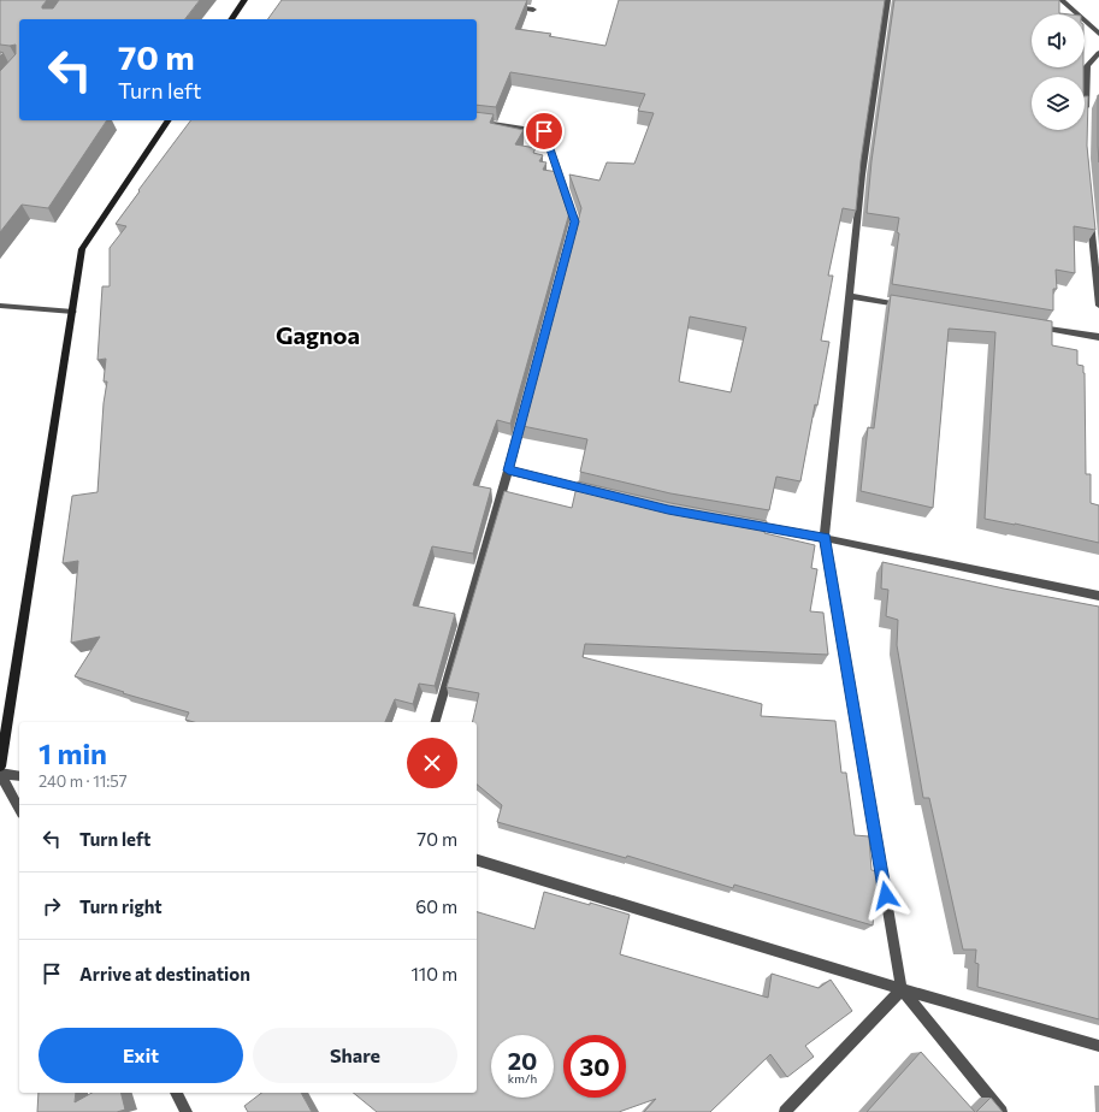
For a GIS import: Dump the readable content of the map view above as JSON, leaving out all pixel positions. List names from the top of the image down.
{
  "districts": ["Gagnoa"],
  "page": {
    "turn": ["70 m", "Turn left"],
    "heading": ["1 min", "240 m · 11:57"],
    "list": [
      {
        "name": "Turn left",
        "value": "70 m"
      },
      {
        "name": "Turn right",
        "value": "60 m"
      },
      {
        "name": "Arrive at destination",
        "value": "110 m"
      }
    ],
    "buttons": ["Exit", "Share"],
    "speed": "20 km/h",
    "limit": "30"
  }
}
